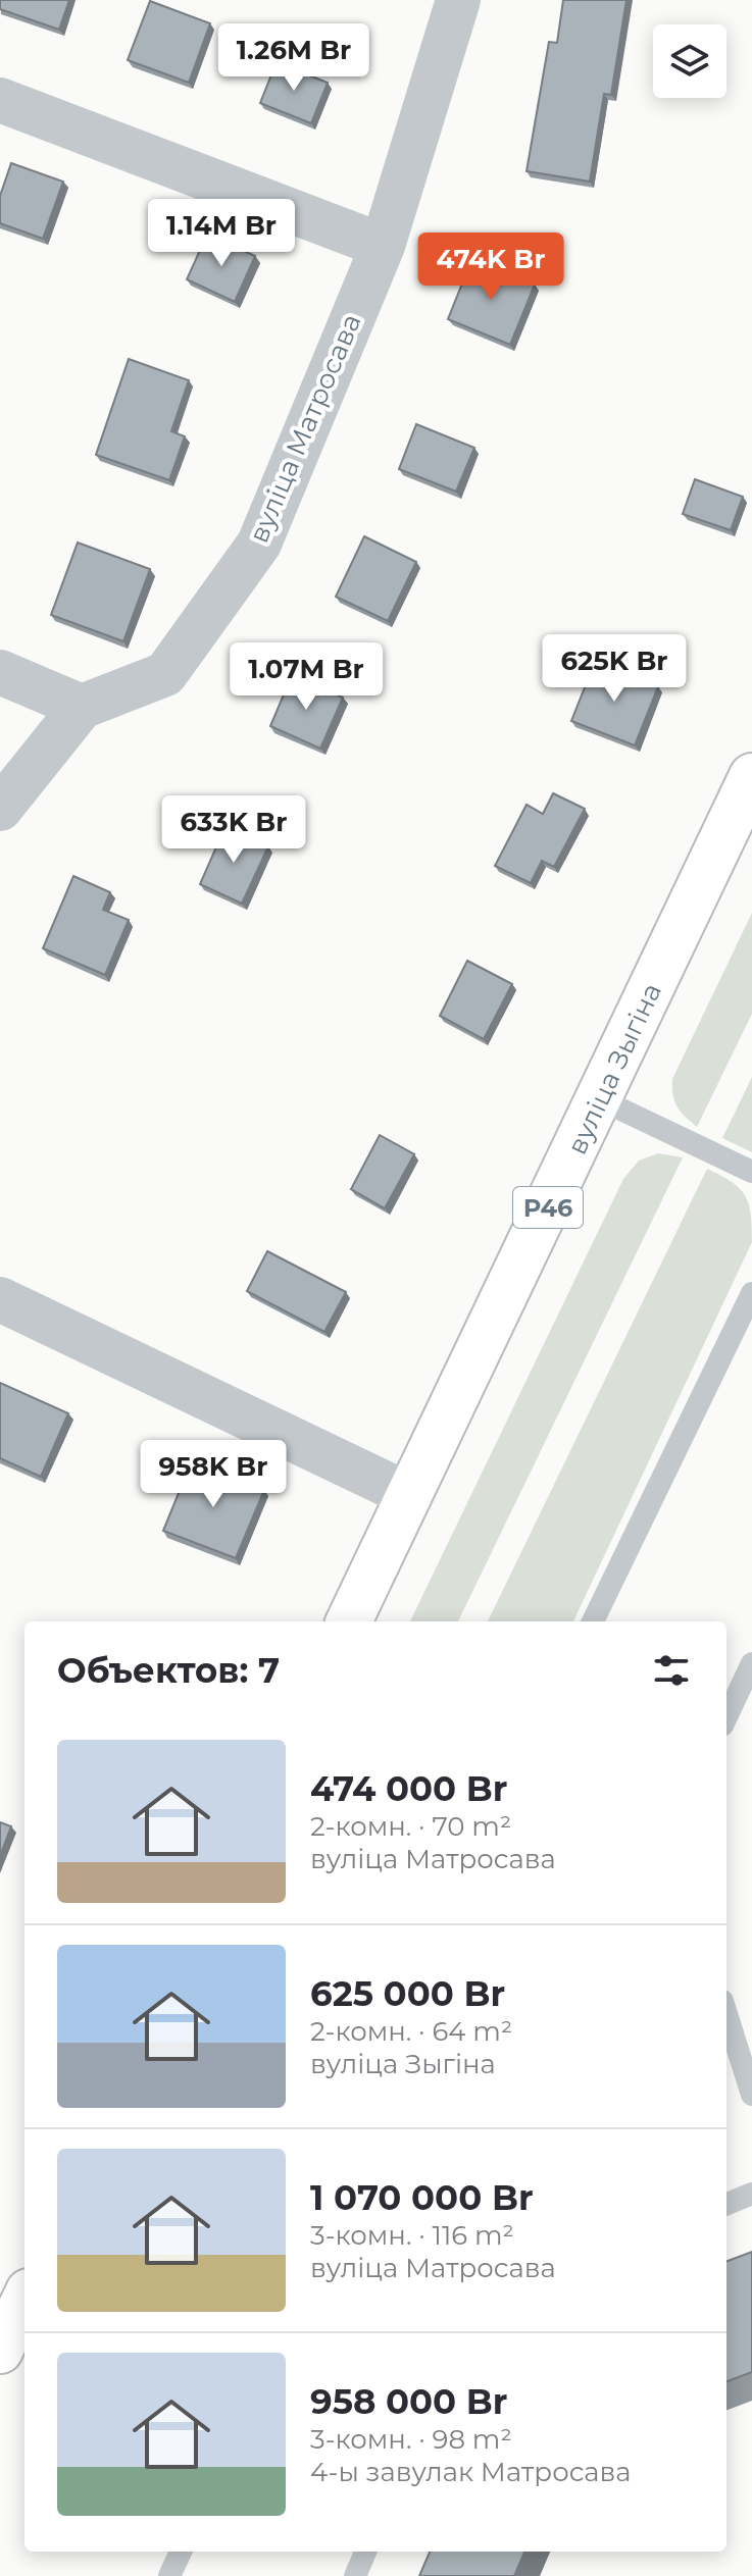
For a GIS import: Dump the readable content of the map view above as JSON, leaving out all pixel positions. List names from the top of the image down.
{
  "streets": {
    "main road": ["вуліца Зыгіна", "Р46"],
    "street": ["вуліца Матросава"]
  },
  "page": {
    "price": [
      "1.26M Br",
      "1.14M Br",
      "474K Br",
      "625K Br",
      "1.07M Br",
      "633K Br",
      "958K Br"
    ],
    "heading": "Объектов: 7",
    "list": [
      {
        "name": "474 000 Br",
        "note": "2-комн. · 70 m² · вуліца Матросава"
      },
      {
        "name": "625 000 Br",
        "note": "2-комн. · 64 m² · вуліца Зыгіна"
      },
      {
        "name": "1 070 000 Br",
        "note": "3-комн. · 116 m² · вуліца Матросава"
      },
      {
        "name": "958 000 Br",
        "note": "3-комн. · 98 m² · 4-ы завулак Матросава"
      }
    ]
  }
}
